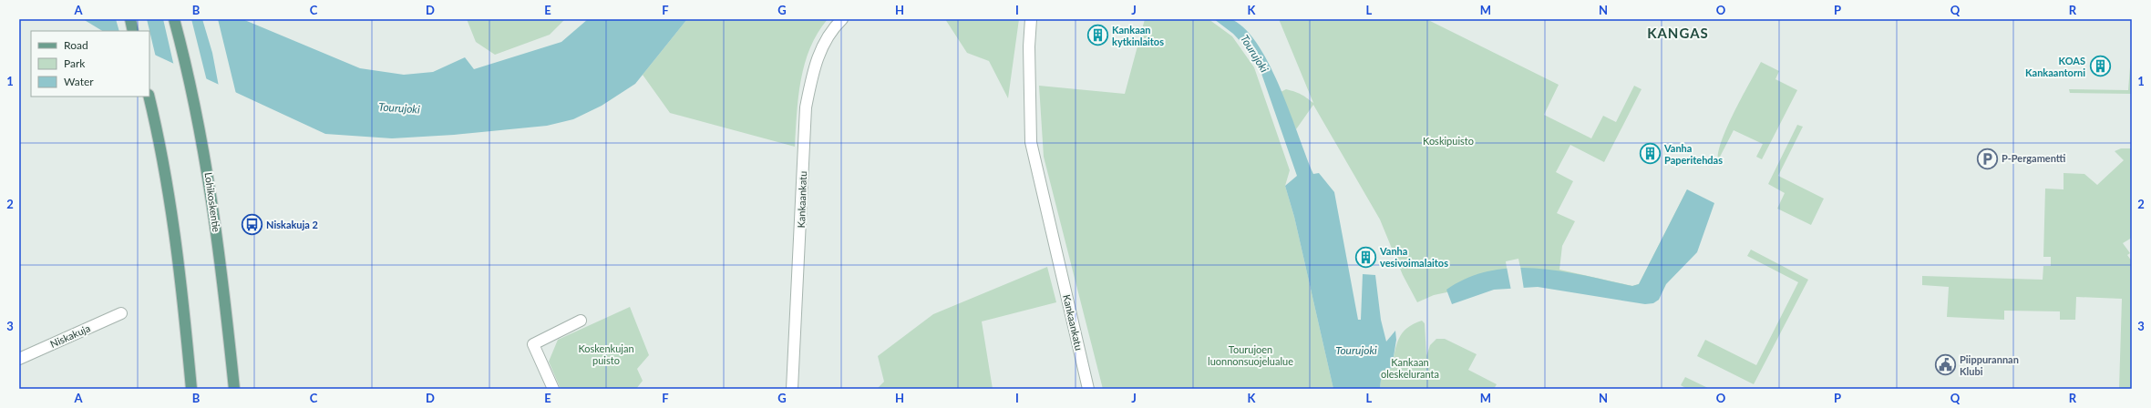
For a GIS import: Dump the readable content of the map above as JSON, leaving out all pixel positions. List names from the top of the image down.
{
  "streets": {
    "main road": ["Lohikoskentie"],
    "street": ["Kankaankatu", "Niskakuja"]
  },
  "districts": ["KANGAS"],
  "water": ["Tourujoki"],
  "parks": [
    "Koskipuisto",
    "Koskenkujan puisto",
    "Tourujoen luonnonsuojelualue",
    "Kankaan oleskeluranta"
  ],
  "places": {
    "building": [
      "Kankaan kytkinlaitos",
      "KOAS Kankaantorni",
      "Vanha Paperitehdas",
      "Vanha vesivoimalaitos"
    ],
    "parking": ["P-Pergamentti"],
    "bus stop": ["Niskakuja 2"],
    "public building": ["Piippurannan Klubi"]
  },
  "legend": ["Road", "Park", "Water"],
  "grid": {
    "columns": [
      "A",
      "B",
      "C",
      "D",
      "E",
      "F",
      "G",
      "H",
      "I",
      "J",
      "K",
      "L",
      "M",
      "N",
      "O",
      "P",
      "Q",
      "R"
    ],
    "rows": ["1", "2", "3"]
  }
}
